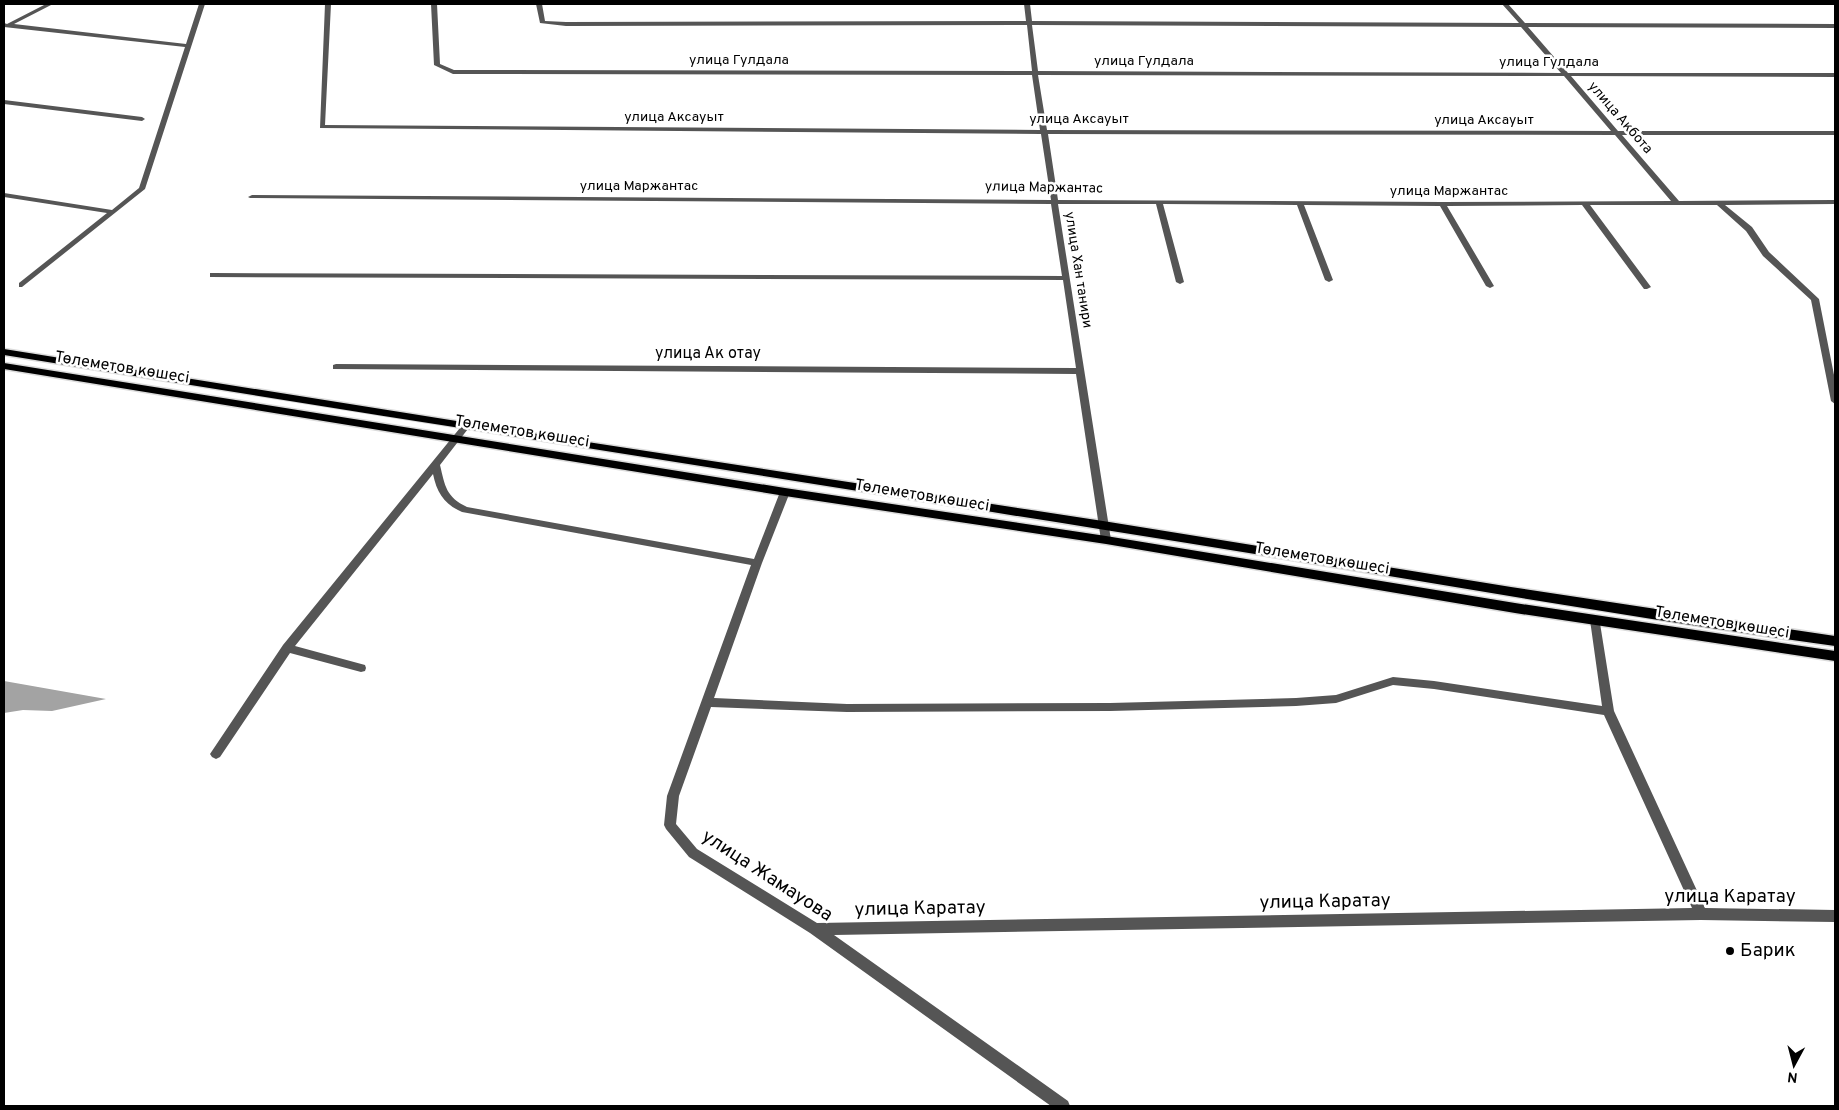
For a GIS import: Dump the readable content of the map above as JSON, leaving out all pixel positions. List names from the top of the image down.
{
  "streets": {
    "main road": ["Төлеметов көшесі"],
    "street": [
      "улица Гулдала",
      "улица Аксауыт",
      "улица Акбота",
      "улица Маржантас",
      "улица Хан танири",
      "улица Ак отау",
      "улица Жамауова",
      "улица Каратау"
    ]
  },
  "crossings": [
    ["улица Гулдала", "улица Акбота"],
    ["улица Гулдала", "улица Хан танири"],
    ["улица Аксауыт", "улица Акбота"],
    ["улица Аксауыт", "улица Хан танири"],
    ["улица Акбота", "улица Маржантас"],
    ["улица Маржантас", "улица Хан танири"],
    ["улица Хан танири", "улица Ак отау"],
    ["улица Хан танири", "Төлеметов көшесі"],
    ["Төлеметов көшесі", "улица Жамауова"],
    ["улица Жамауова", "улица Каратау"]
  ],
  "places": ["Барик"],
  "north": "bottom"
}
